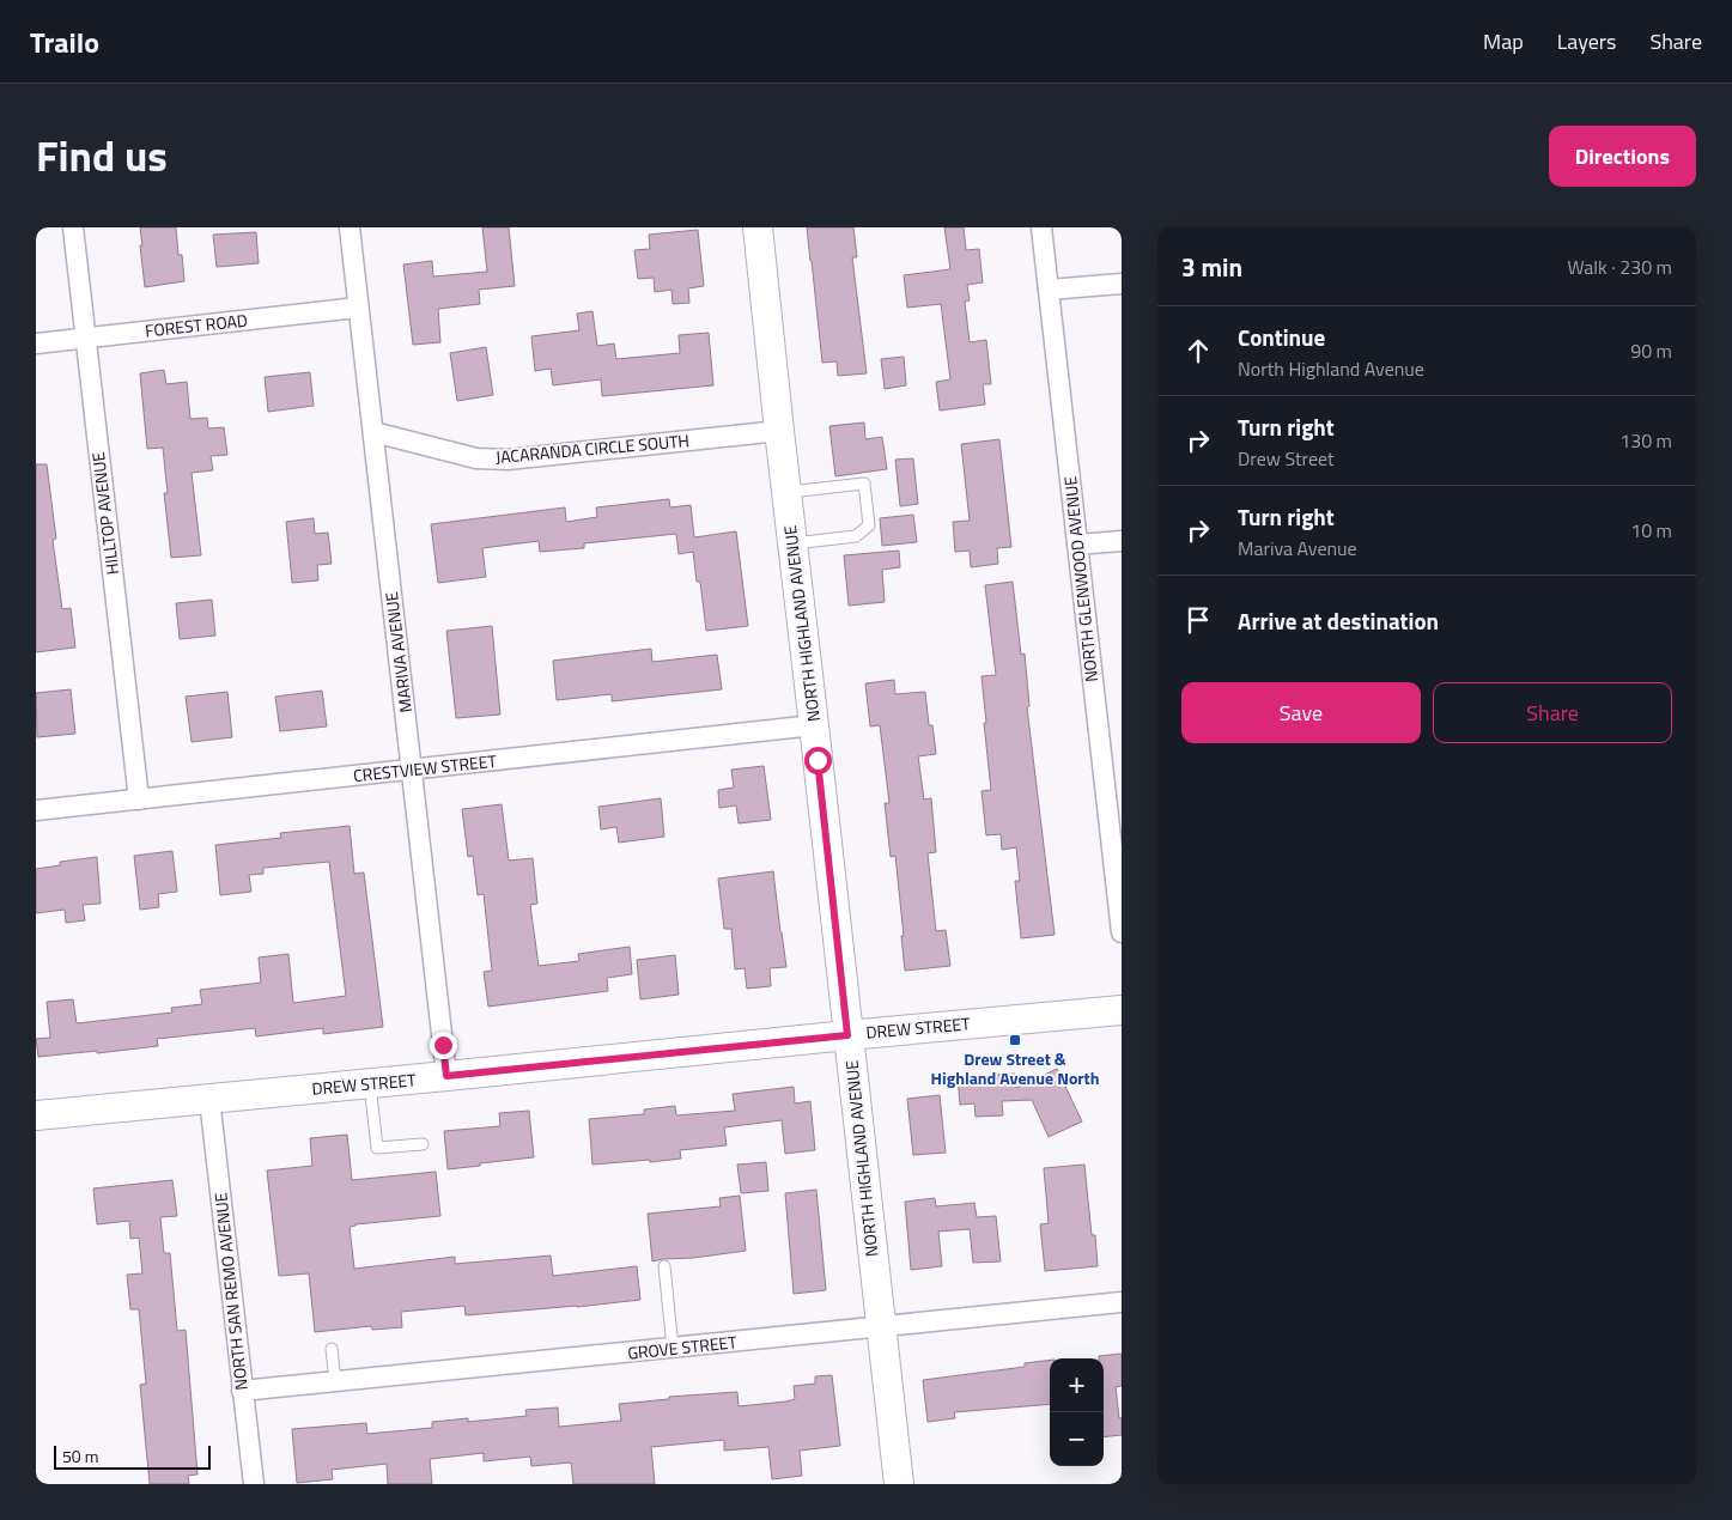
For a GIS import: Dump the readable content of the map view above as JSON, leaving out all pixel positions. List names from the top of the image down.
{
  "streets": {
    "street": [
      "FOREST ROAD",
      "JACARANDA CIRCLE SOUTH",
      "HILLTOP AVENUE",
      "NORTH GLENWOOD AVENUE",
      "NORTH HIGHLAND AVENUE",
      "MARIVA AVENUE",
      "CRESTVIEW STREET",
      "DREW STREET",
      "NORTH SAN REMO AVENUE",
      "GROVE STREET"
    ]
  },
  "crossings": [
    ["FOREST ROAD", "HILLTOP AVENUE"],
    ["FOREST ROAD", "MARIVA AVENUE"],
    ["JACARANDA CIRCLE SOUTH", "NORTH HIGHLAND AVENUE"],
    ["JACARANDA CIRCLE SOUTH", "MARIVA AVENUE"],
    ["HILLTOP AVENUE", "CRESTVIEW STREET"],
    ["NORTH HIGHLAND AVENUE", "CRESTVIEW STREET"],
    ["NORTH HIGHLAND AVENUE", "DREW STREET"],
    ["NORTH HIGHLAND AVENUE", "GROVE STREET"],
    ["MARIVA AVENUE", "CRESTVIEW STREET"],
    ["MARIVA AVENUE", "DREW STREET"],
    ["DREW STREET", "NORTH SAN REMO AVENUE"],
    ["NORTH SAN REMO AVENUE", "GROVE STREET"]
  ],
  "places": {
    "transit": ["Drew Street & Highland Avenue North"]
  },
  "scale_bar": "50 m",
  "page": {
    "header": "Trailo",
    "nav": ["Map", "Layers", "Share"],
    "title": "Find us",
    "buttons": [
      "Directions",
      ["Save", "Share"]
    ],
    "heading": ["3 min", "Walk · 230 m"],
    "list": [
      ["Continue", "North Highland Avenue", "90 m"],
      ["Turn right", "Drew Street", "130 m"],
      ["Turn right", "Mariva Avenue", "10 m"],
      "Arrive at destination"
    ],
    "map_buttons": ["+", "−"],
    "scale": "50 m"
  }
}
